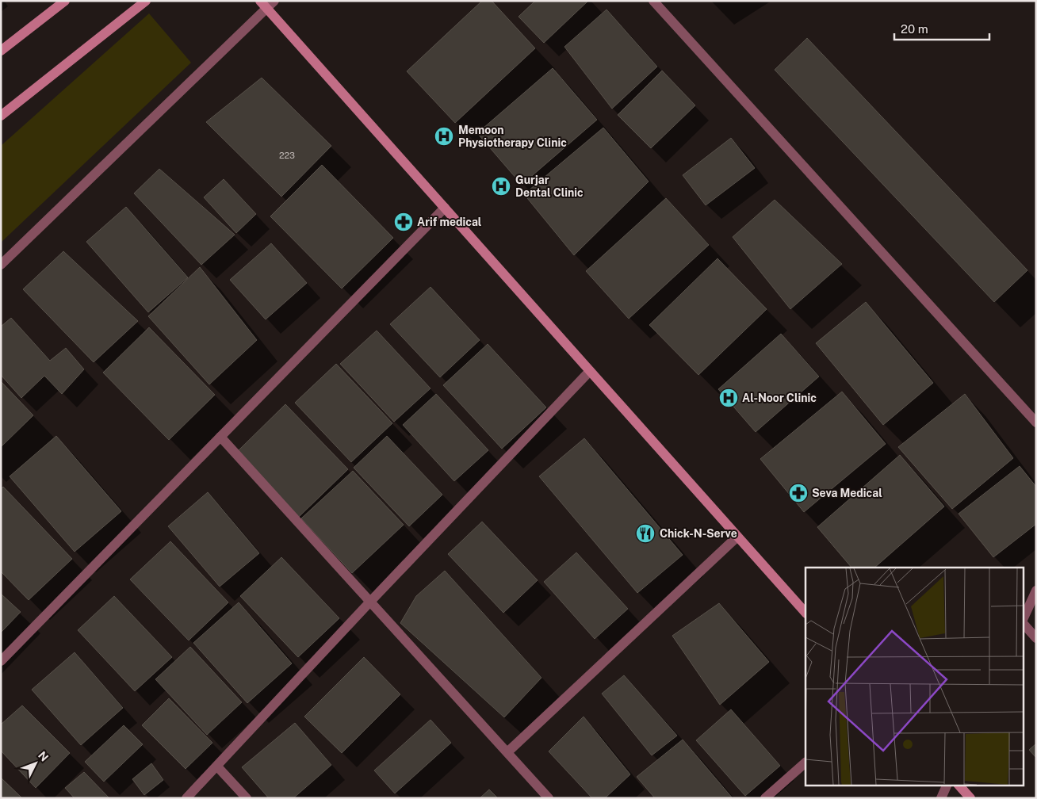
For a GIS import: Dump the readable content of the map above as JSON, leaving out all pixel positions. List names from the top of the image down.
{
  "places": {
    "hospital": ["Memoon Physiotherapy Clinic", "Gurjar Dental Clinic", "Al-Noor Clinic"],
    "pharmacy": ["Arif medical", "Seva Medical"],
    "restaurant": ["Chick-N-Serve"]
  },
  "house_numbers": ["223"],
  "scale_bar": "20 m",
  "north": "top right"
}
